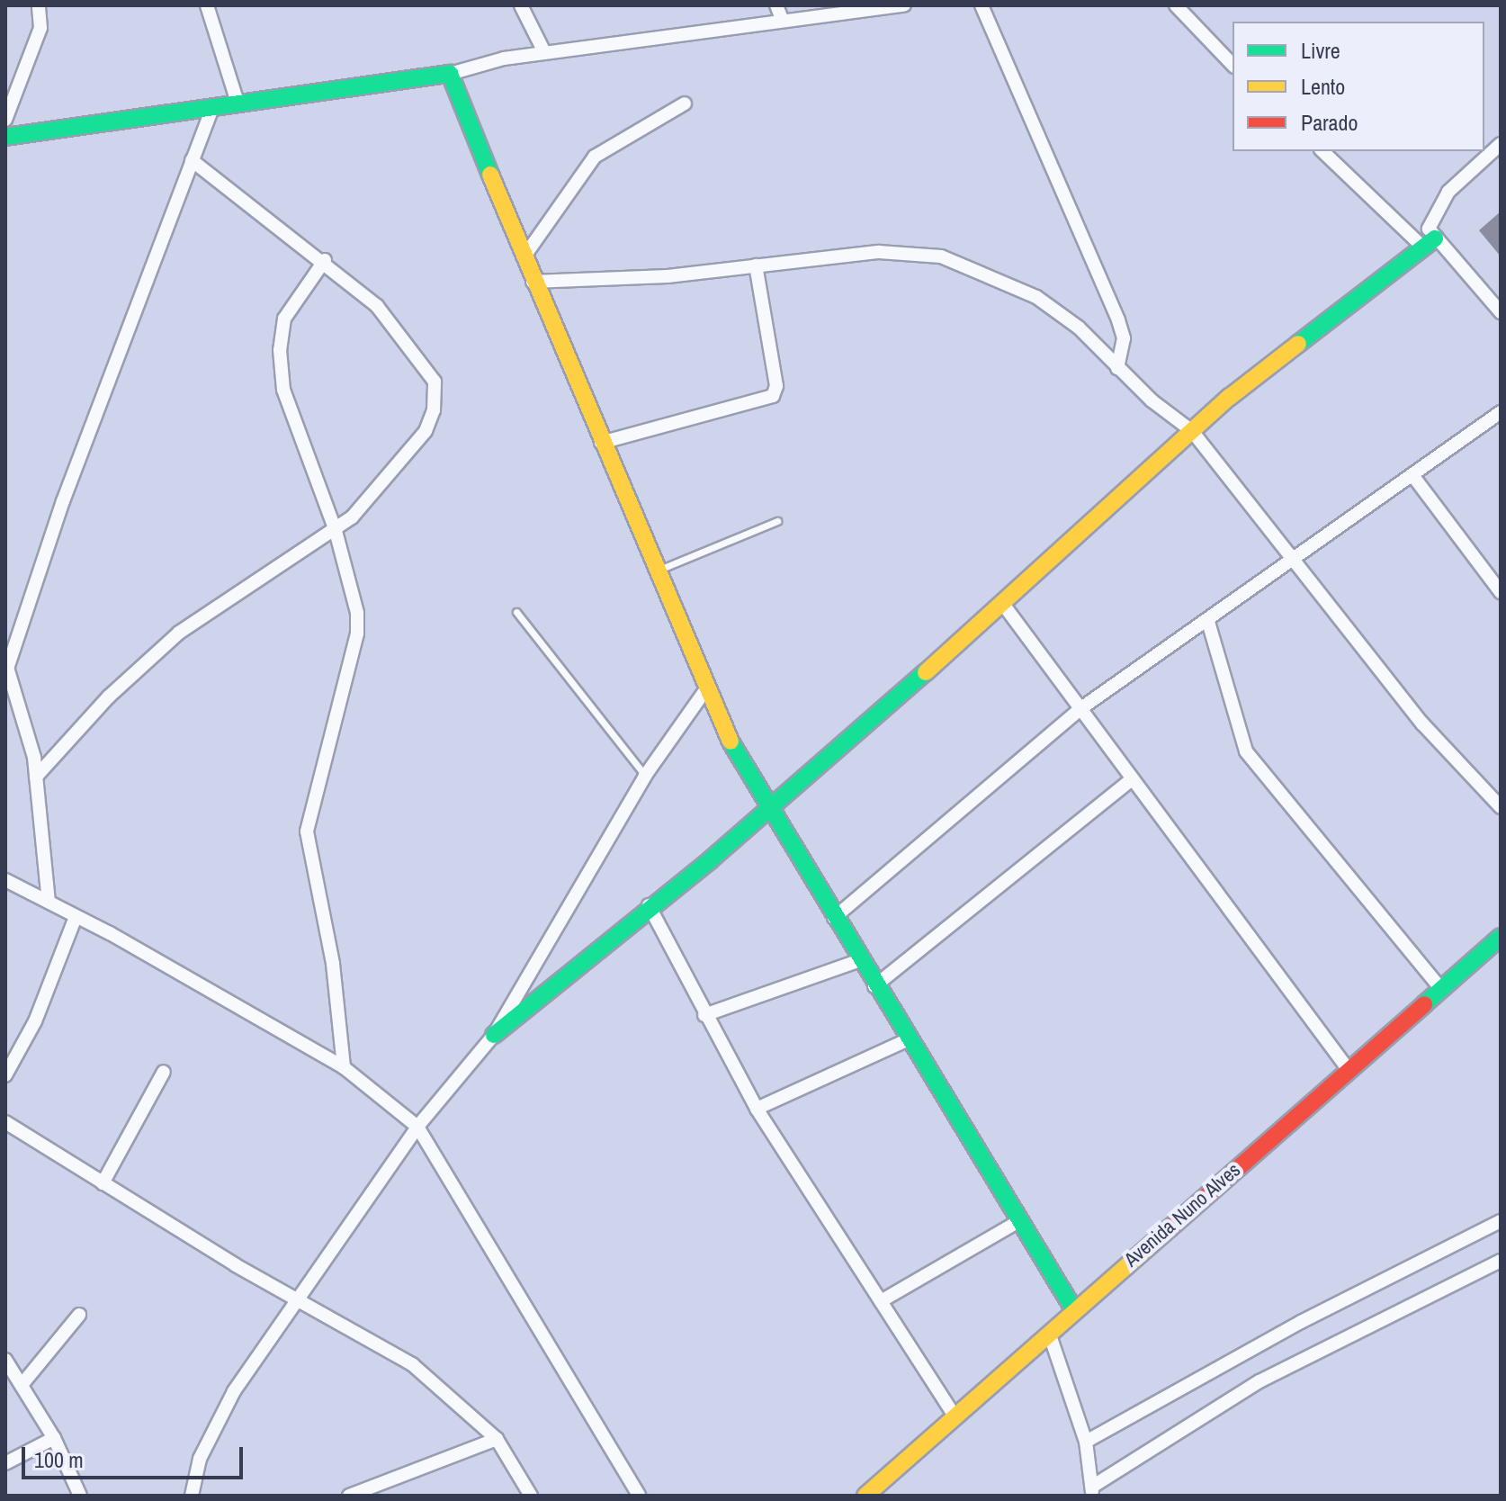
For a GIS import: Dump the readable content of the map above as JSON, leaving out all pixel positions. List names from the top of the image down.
{
  "streets": {
    "street": ["Avenida Nuno Alves"]
  },
  "legend": ["Livre", "Lento", "Parado"],
  "scale_bar": "100 m"
}
